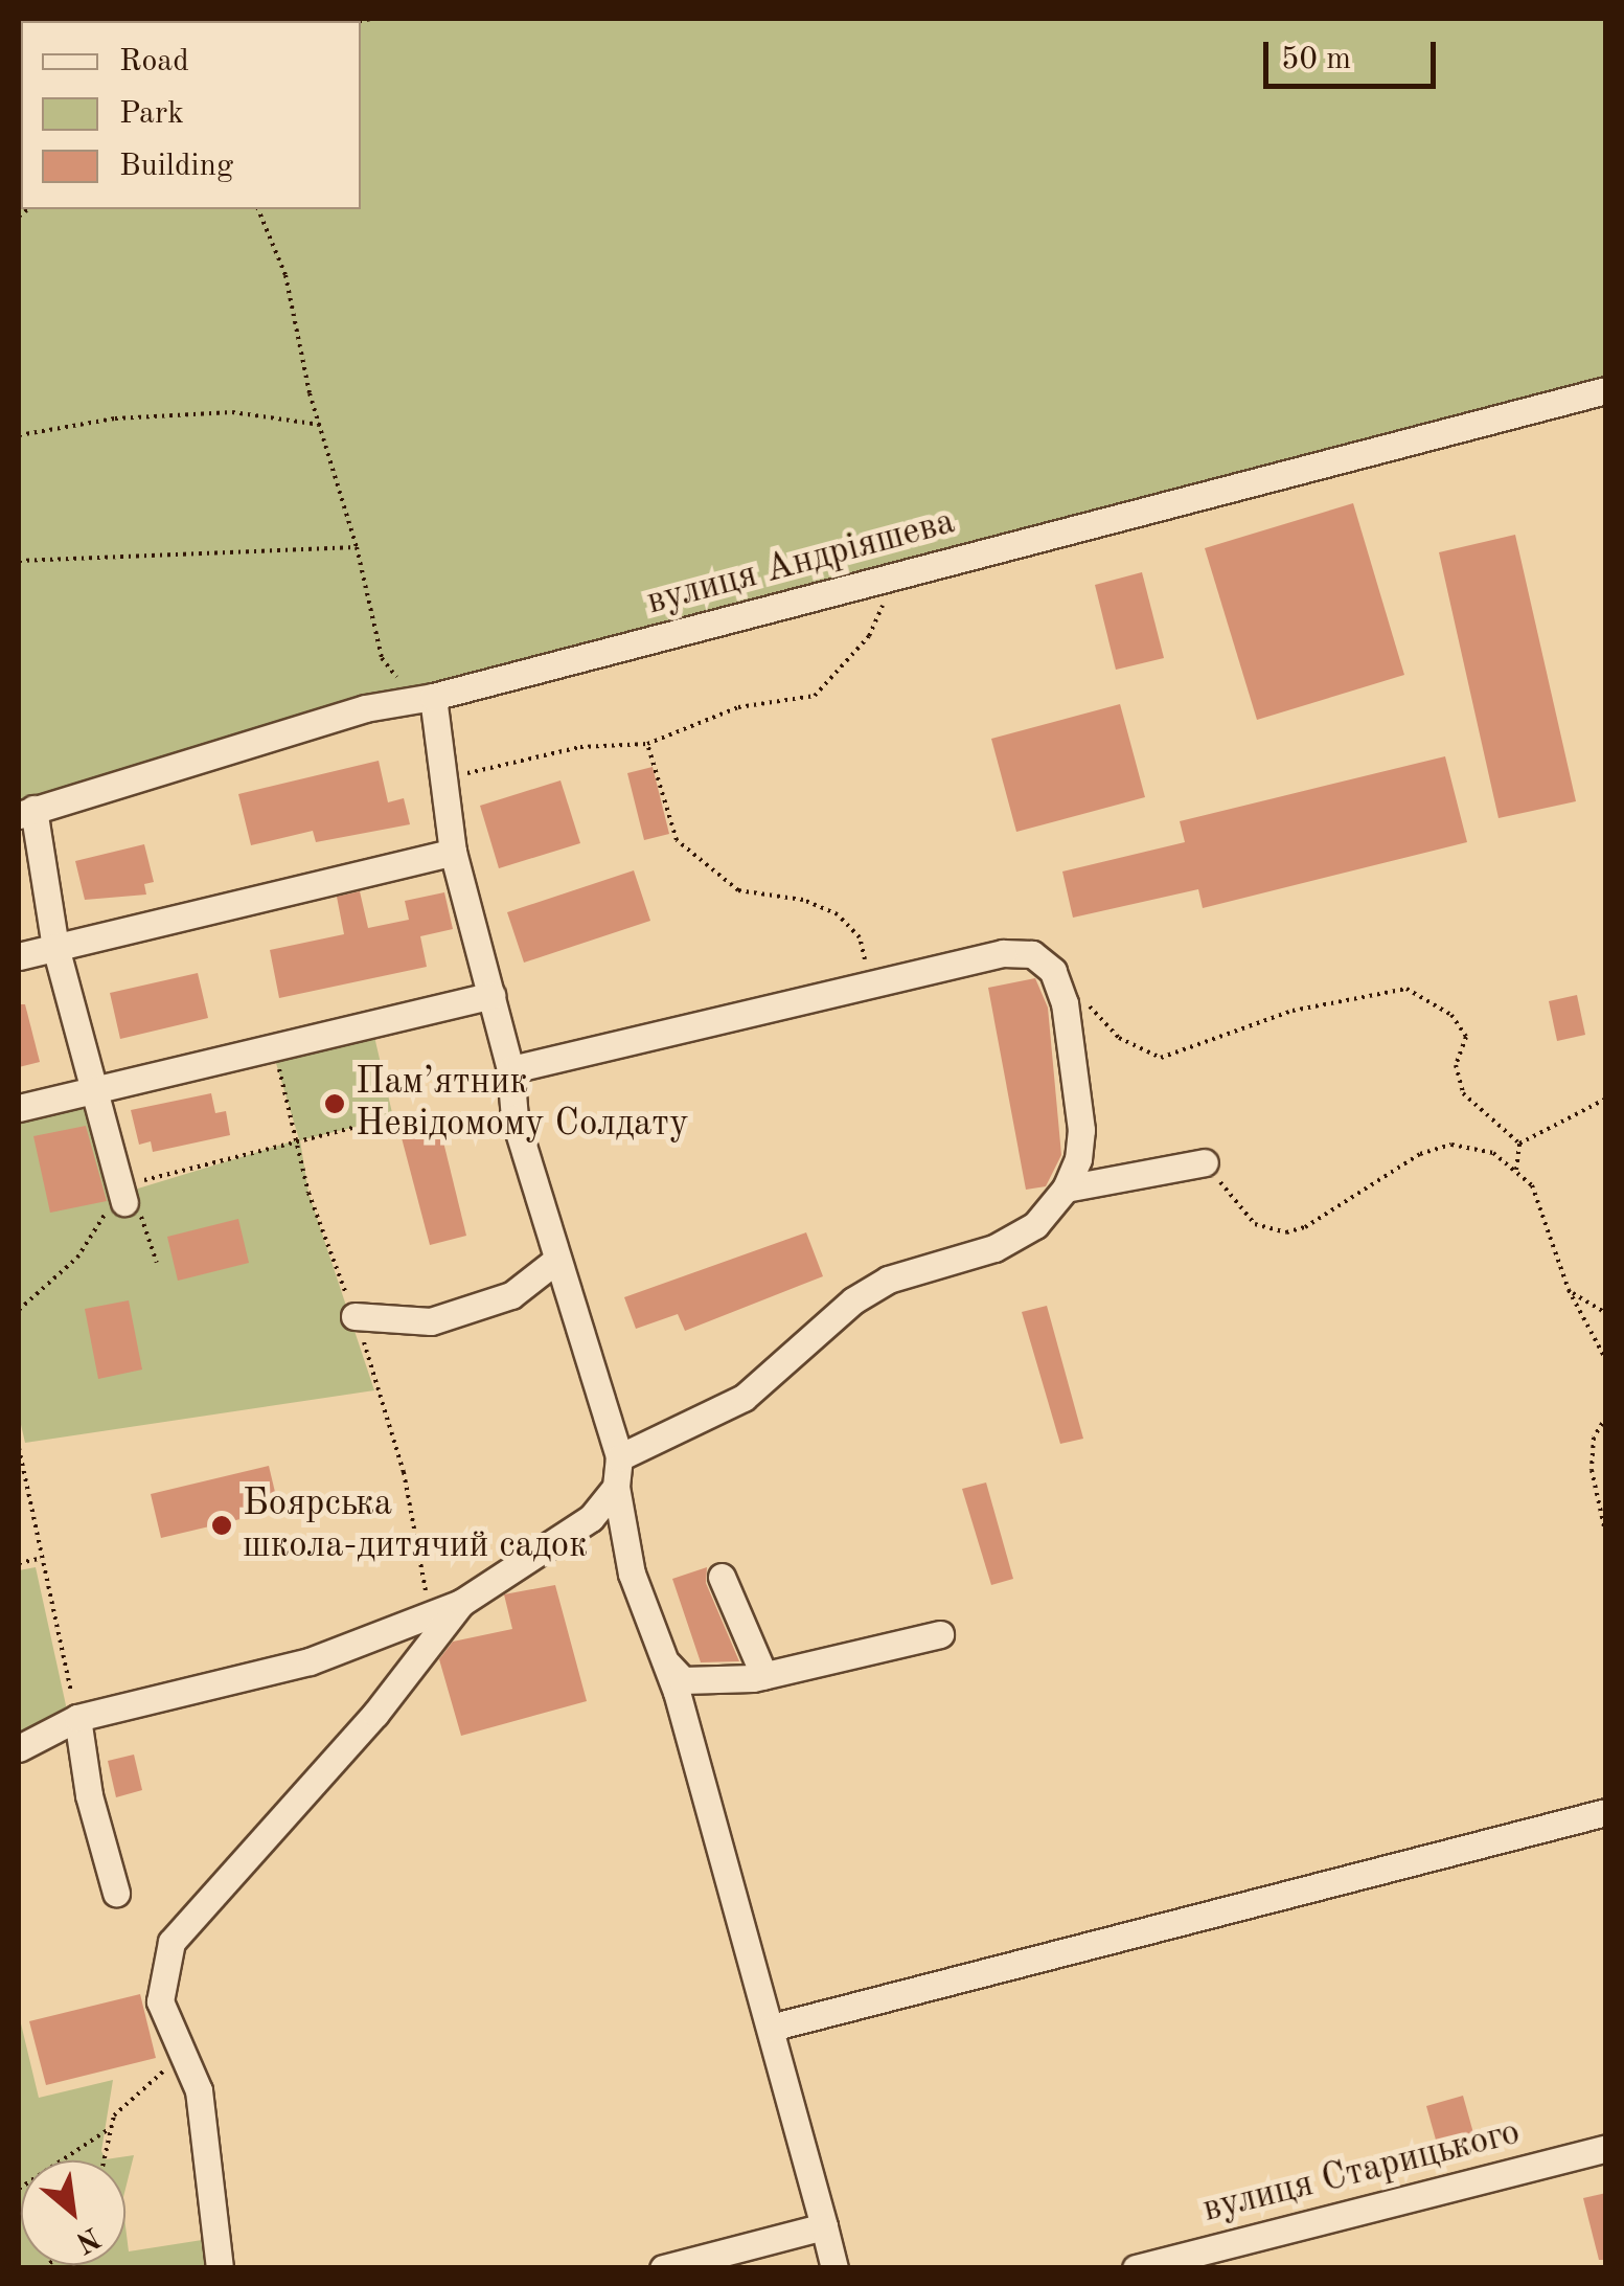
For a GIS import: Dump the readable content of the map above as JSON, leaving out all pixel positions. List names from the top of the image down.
{
  "streets": {
    "street": ["вулиця Андріяшева", "вулиця Старицького"]
  },
  "places": ["Пам’ятник Невідомому Солдату", "Боярська школа-дитячий садок"],
  "legend": ["Road", "Park", "Building"],
  "scale_bar": "50 m",
  "north": "bottom right"
}
